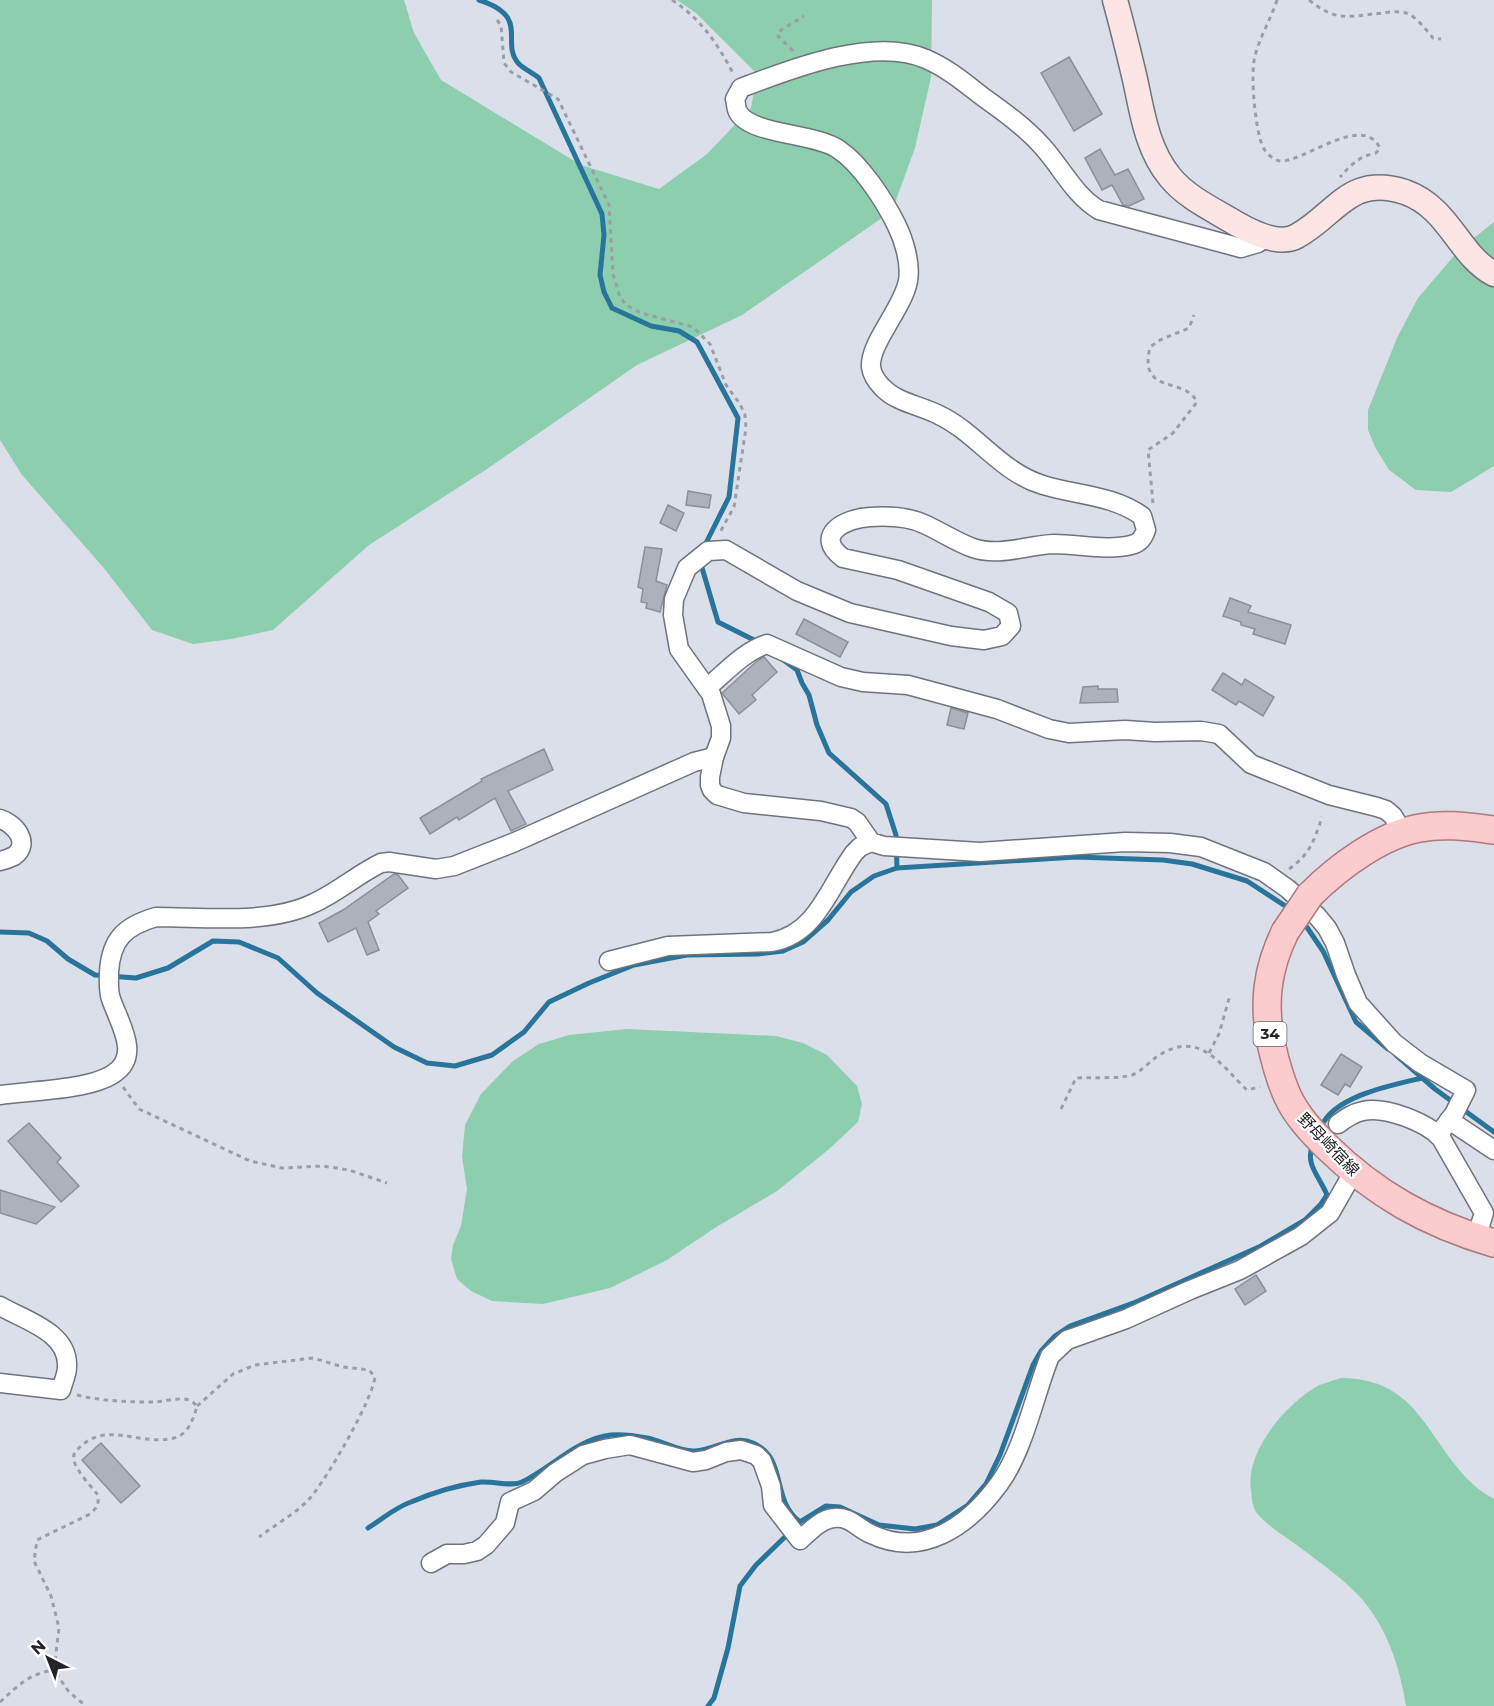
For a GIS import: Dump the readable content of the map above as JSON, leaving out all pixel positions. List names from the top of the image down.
{
  "streets": {
    "main road": ["34", "野母崎宿線"]
  },
  "north": "top left"
}
